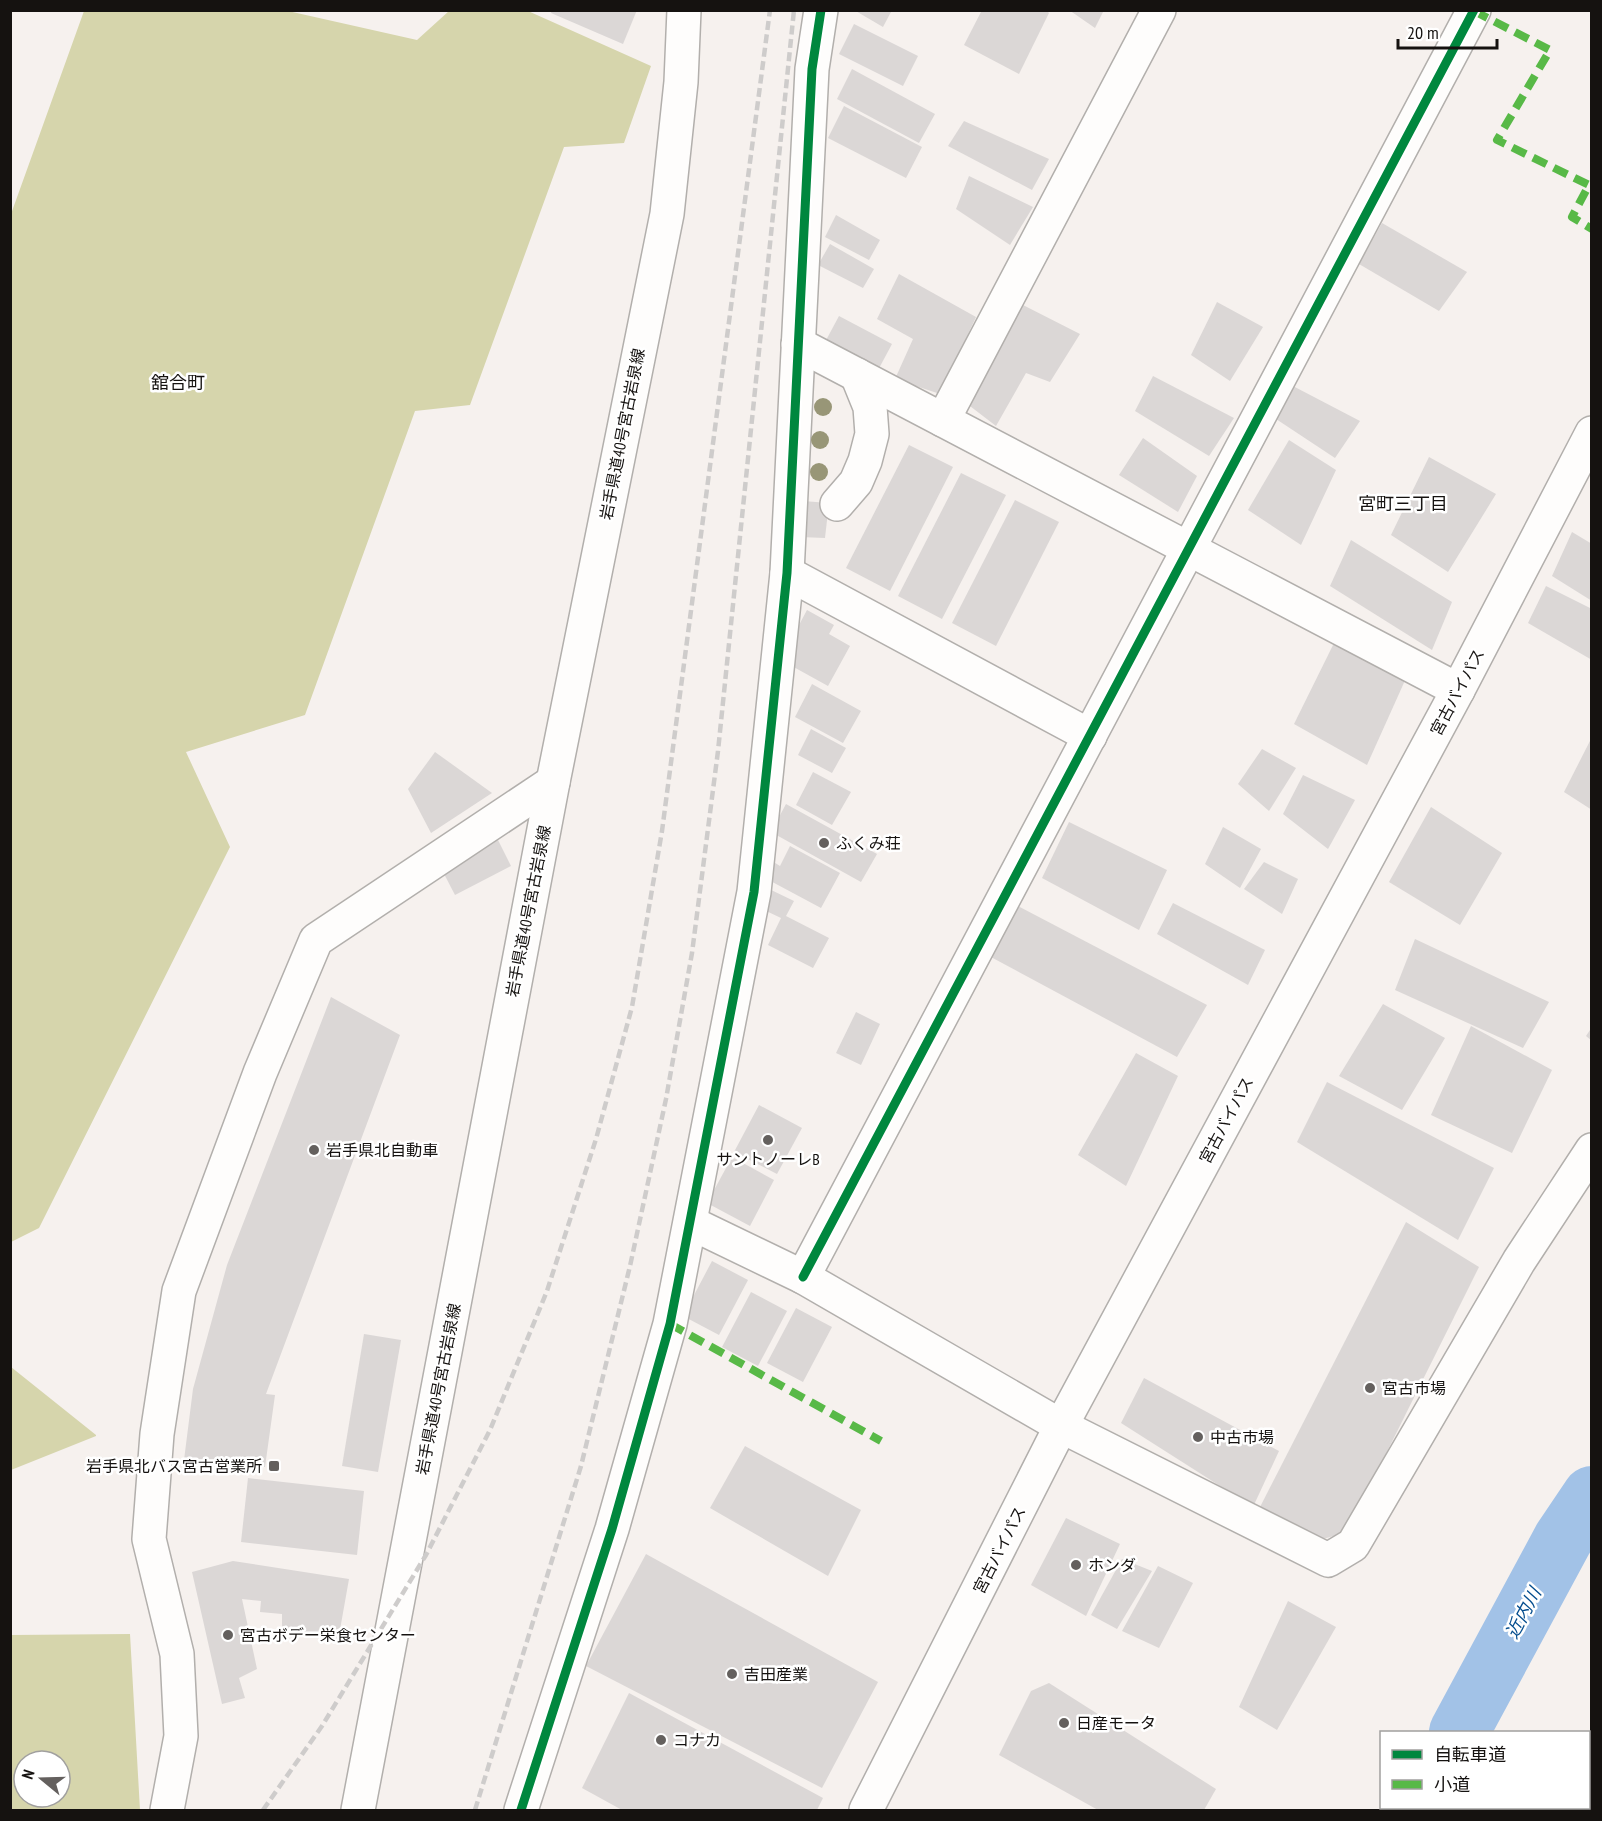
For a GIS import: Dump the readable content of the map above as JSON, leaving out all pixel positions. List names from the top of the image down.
{
  "streets": {
    "main road": ["岩手県道40号宮古岩泉線", "宮古バイパス"]
  },
  "districts": ["舘合町", "宮町三丁目"],
  "water": ["近内川"],
  "places": {
    "other": [
      "ふくみ荘",
      "サントノーレB",
      "岩手県北自動車",
      "宮古市場",
      "中古市場",
      "ホンダ",
      "宮古ボデー栄食センター",
      "吉田産業",
      "日産モータ",
      "コナカ"
    ],
    "transit": ["岩手県北バス宮古営業所"]
  },
  "legend": ["自転車道", "小道"],
  "scale_bar": "20 m",
  "north": "left"
}
